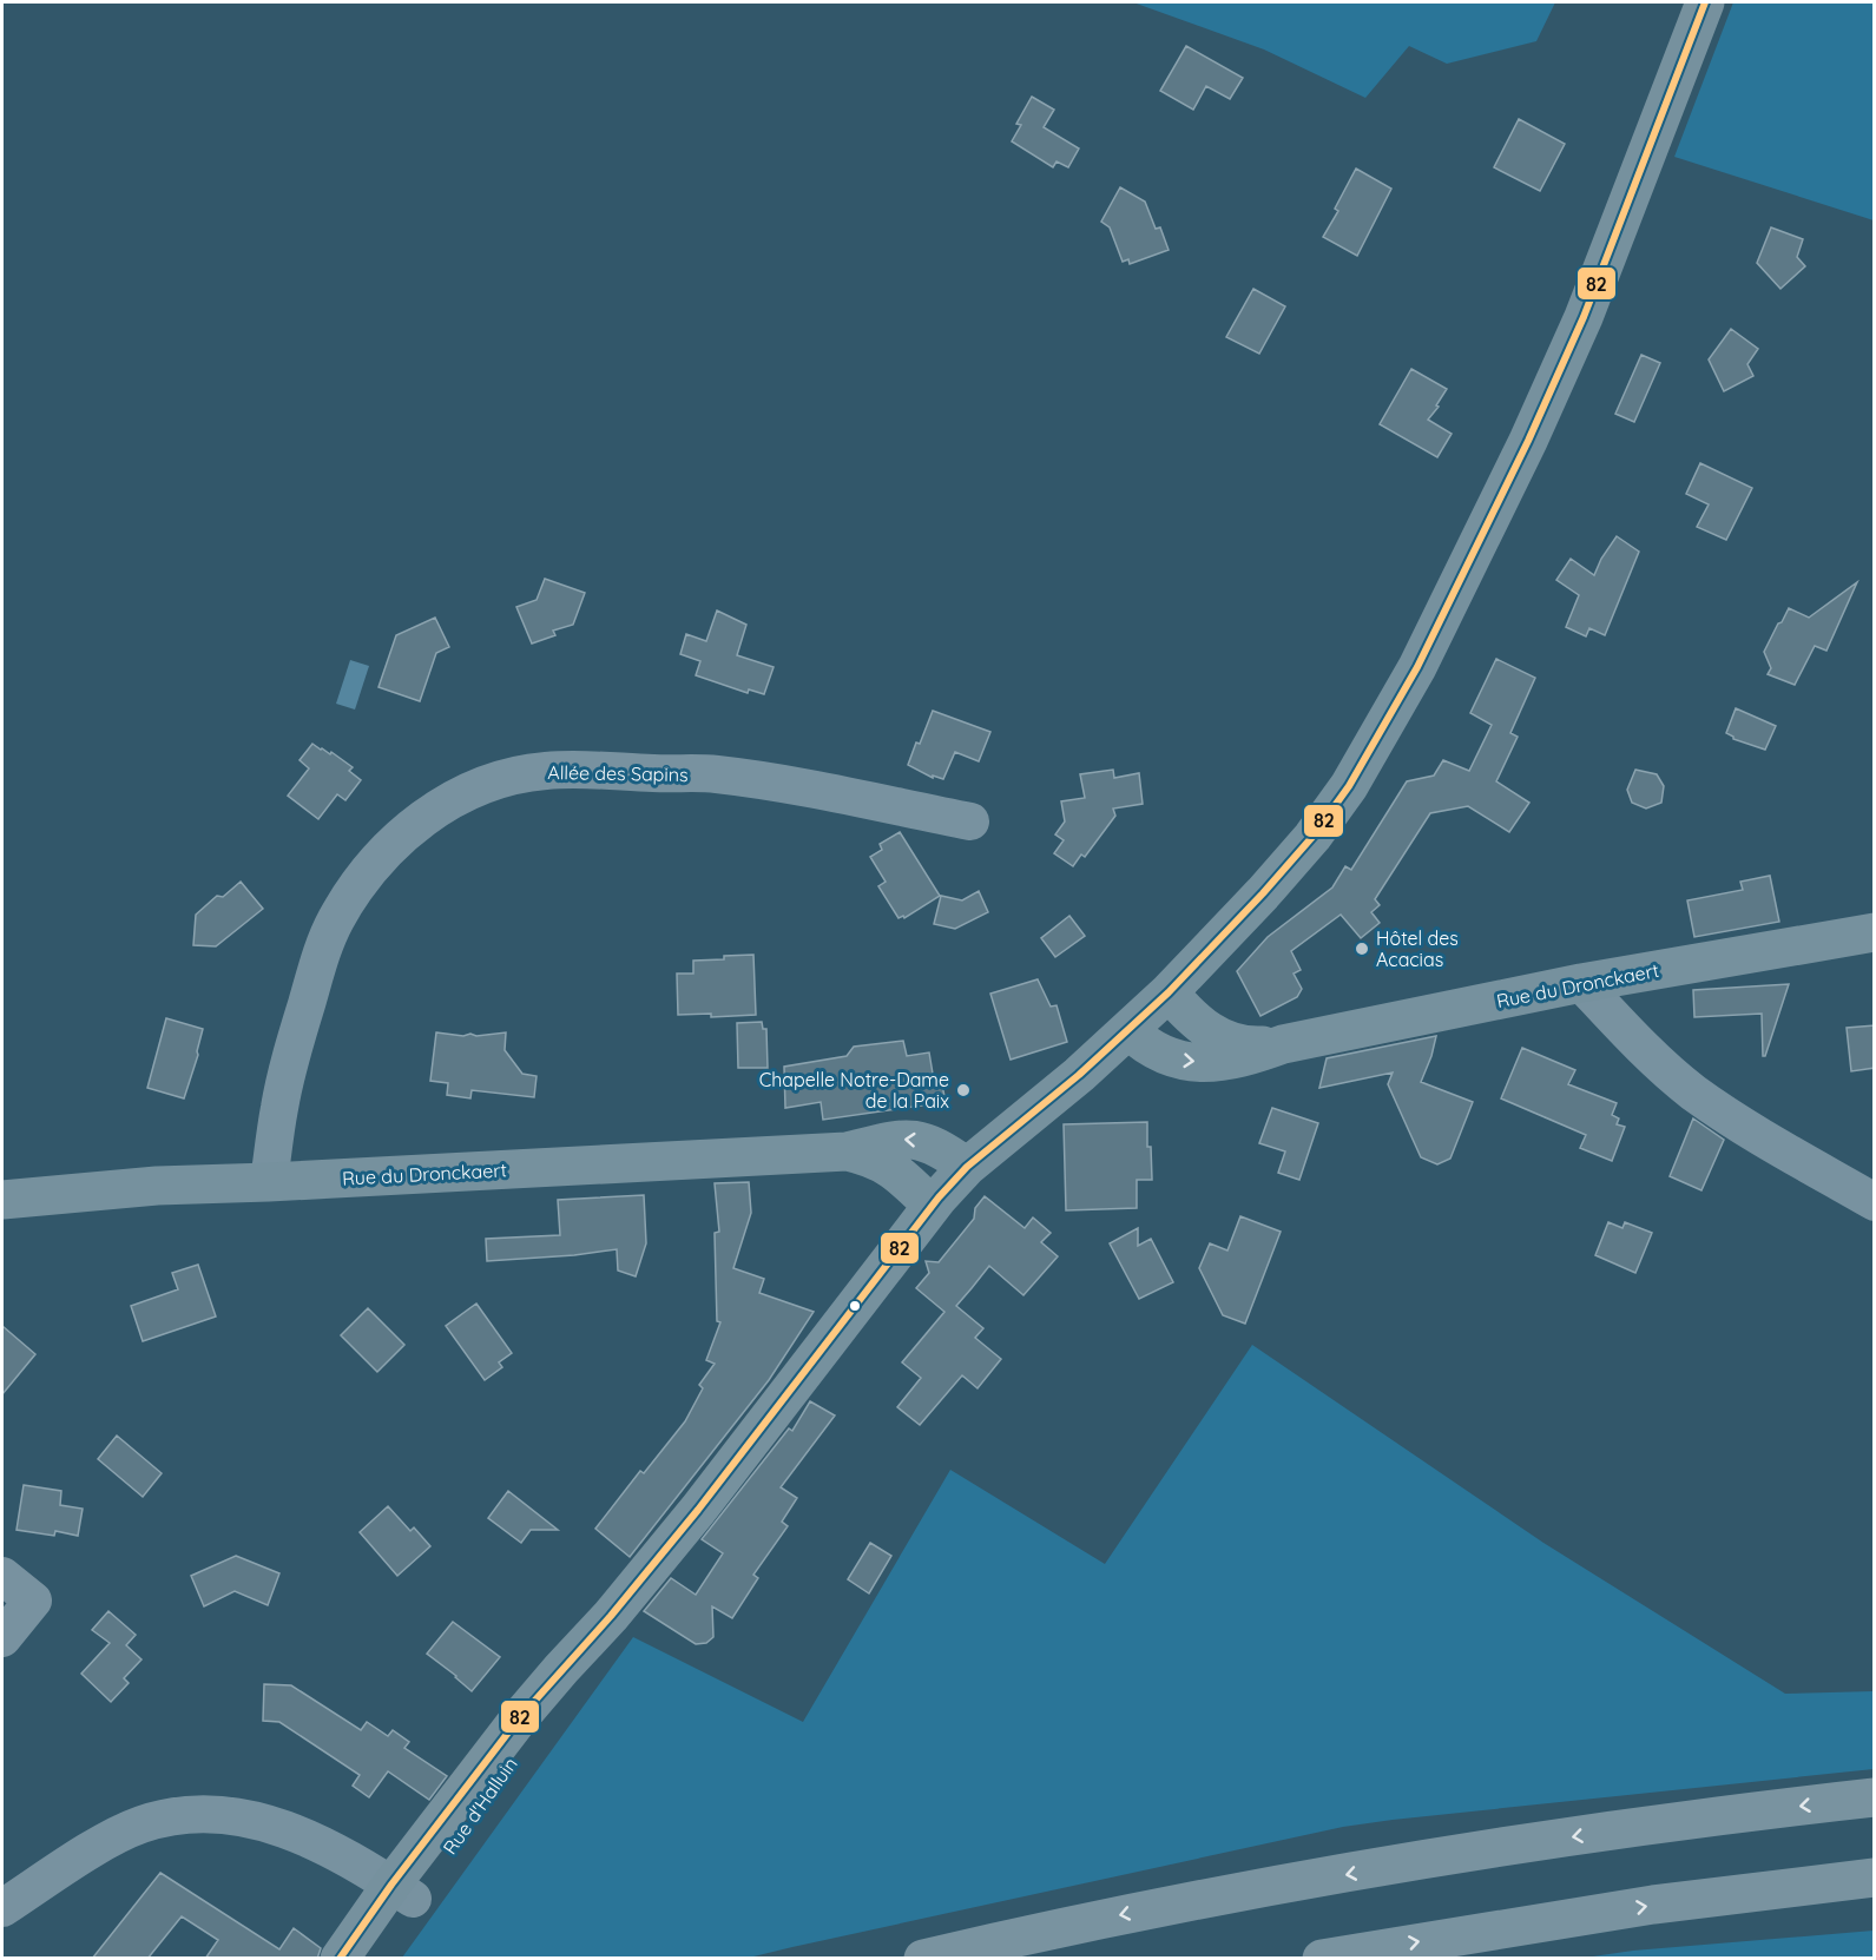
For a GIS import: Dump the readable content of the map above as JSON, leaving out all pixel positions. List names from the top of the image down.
{
  "streets": {
    "main road": ["Rue du Dronckaert", "Rue d'Halluin"],
    "street": ["Allée des Sapins"]
  },
  "crossings": [
    ["Allée des Sapins", "Rue du Dronckaert"],
    ["Rue du Dronckaert", "Rue d'Halluin"]
  ],
  "places": ["Hôtel des Acacias", "Chapelle Notre-Dame de la Paix"],
  "lines": ["transit line 82"]
}
